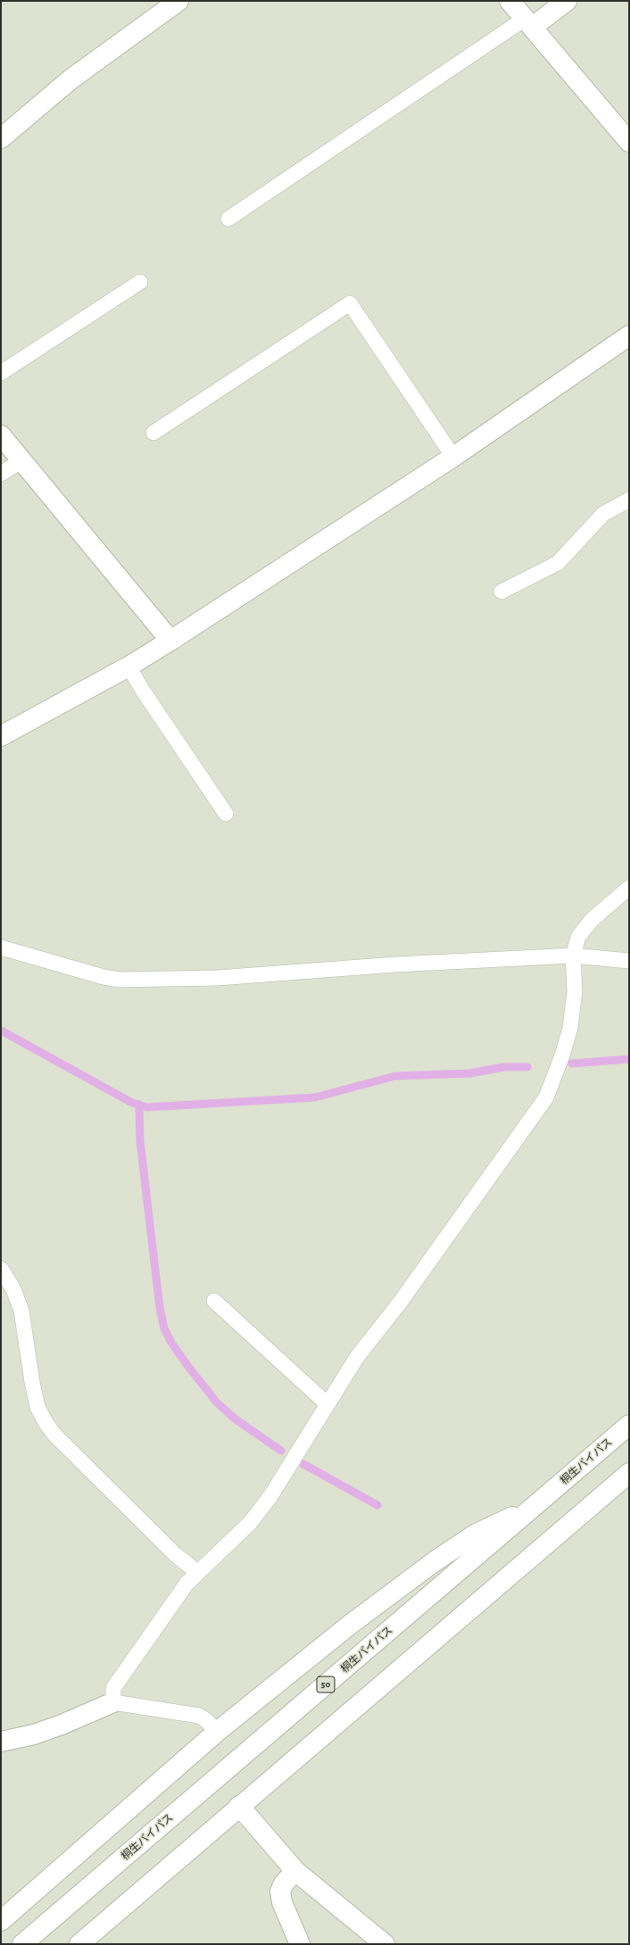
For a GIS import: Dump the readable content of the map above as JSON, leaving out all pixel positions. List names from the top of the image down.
{
  "streets": {
    "main road": ["桐生バイパス", "50"]
  },
  "crossings": [
    ["桐生バイパス", "50"]
  ]
}
